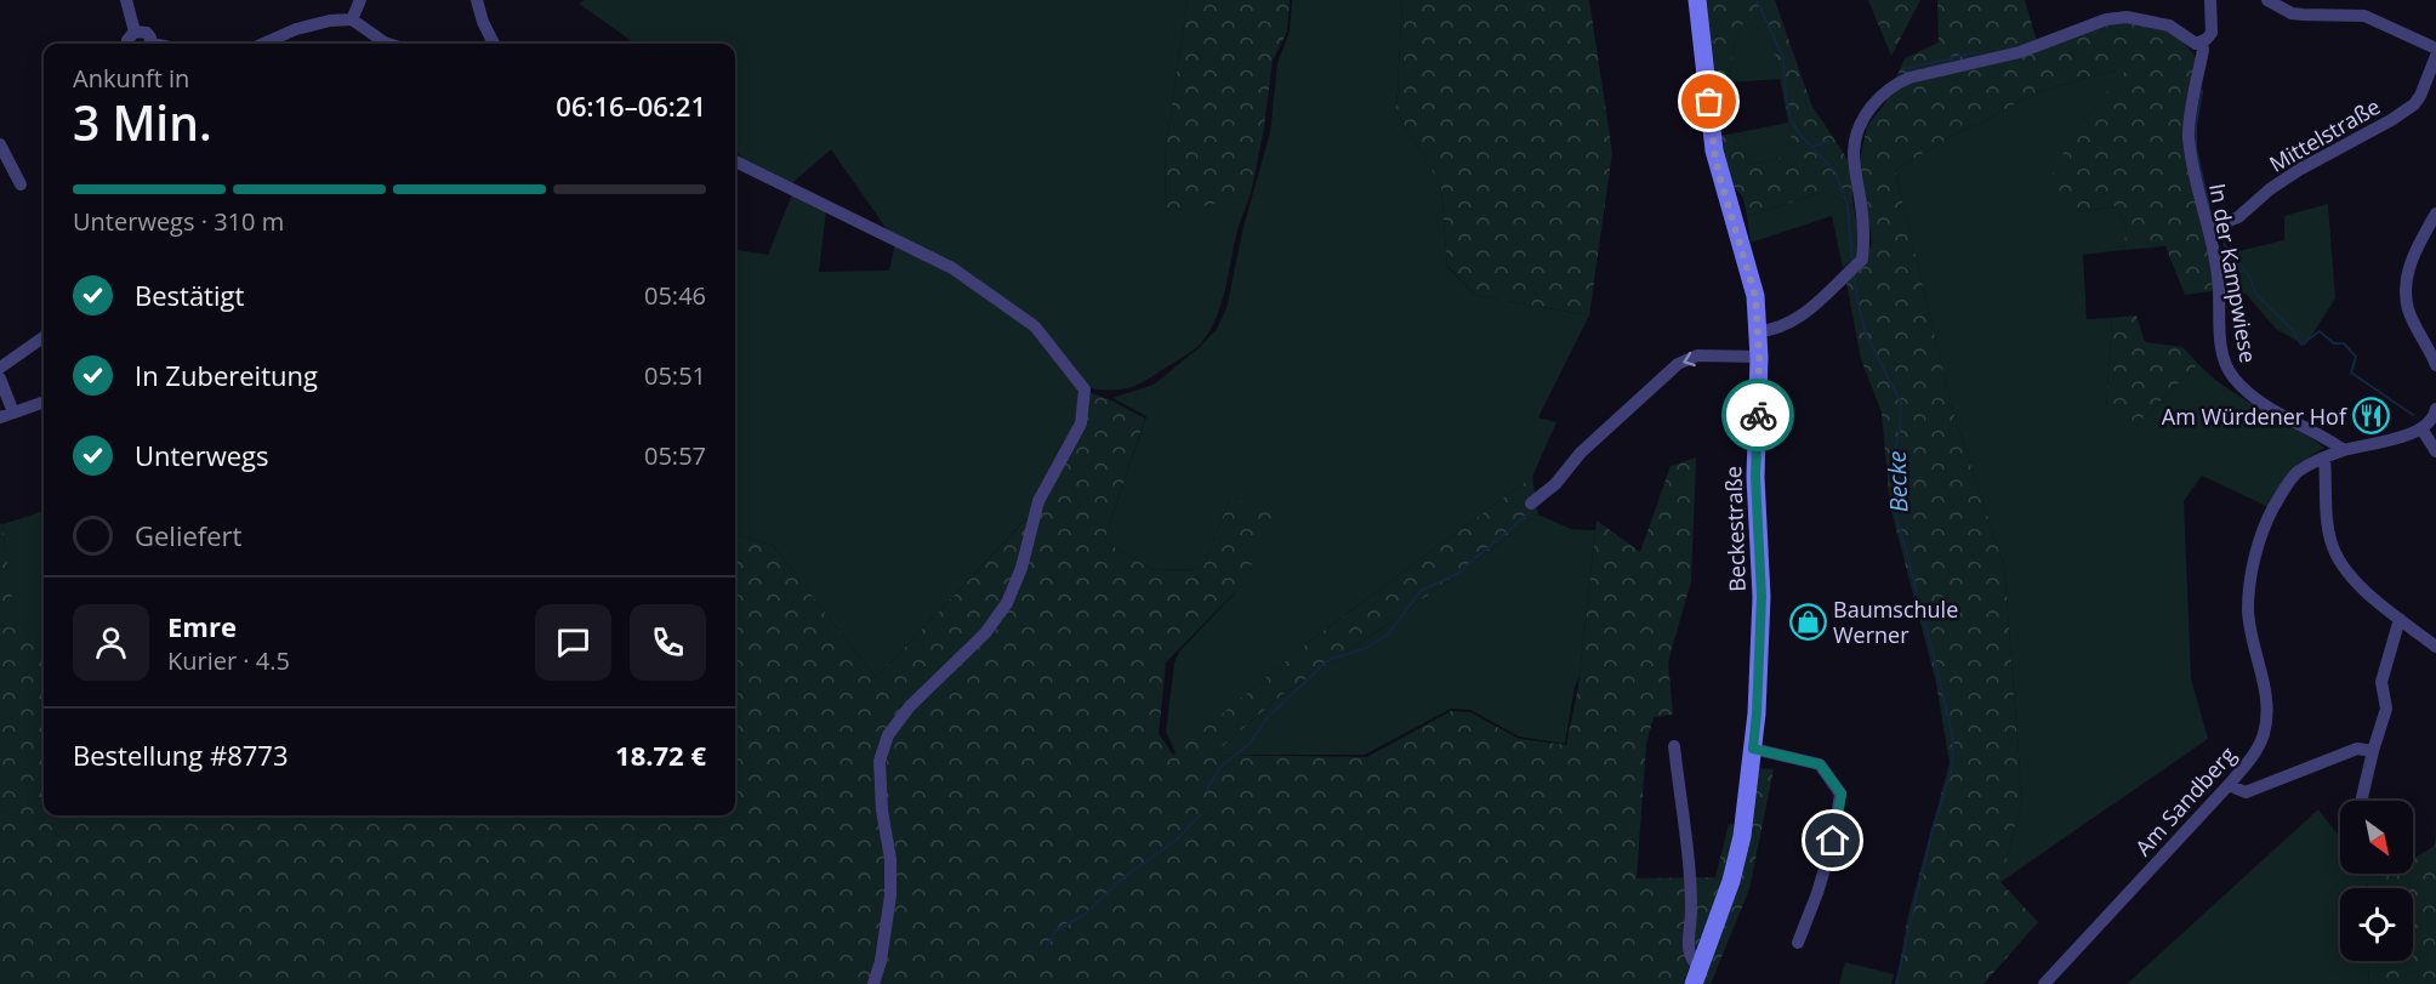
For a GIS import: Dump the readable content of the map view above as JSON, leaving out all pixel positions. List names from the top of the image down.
{
  "streets": {
    "main road": ["Beckestraße"],
    "street": ["Mittelstraße", "In der Kampwiese", "Am Sandberg"]
  },
  "crossings": [
    ["Mittelstraße", "In der Kampwiese"],
    ["In der Kampwiese", "Am Sandberg"]
  ],
  "water": ["Becke"],
  "places": {
    "restaurant": ["Am Würdener Hof"],
    "shop": ["Baumschule Werner"]
  },
  "north": "bottom right",
  "page": {
    "heading": ["3 Min.", "Ankunft in", "06:16–06:21"],
    "panel": [
      "Emre",
      "Kurier · 4.5",
      "Bestellung #8773",
      "18.72 €"
    ],
    "bar": "Unterwegs · 310 m",
    "list": [
      ["Bestätigt", "05:46"],
      ["In Zubereitung", "05:51"],
      ["Unterwegs", "05:57"],
      "Geliefert"
    ]
  }
}
